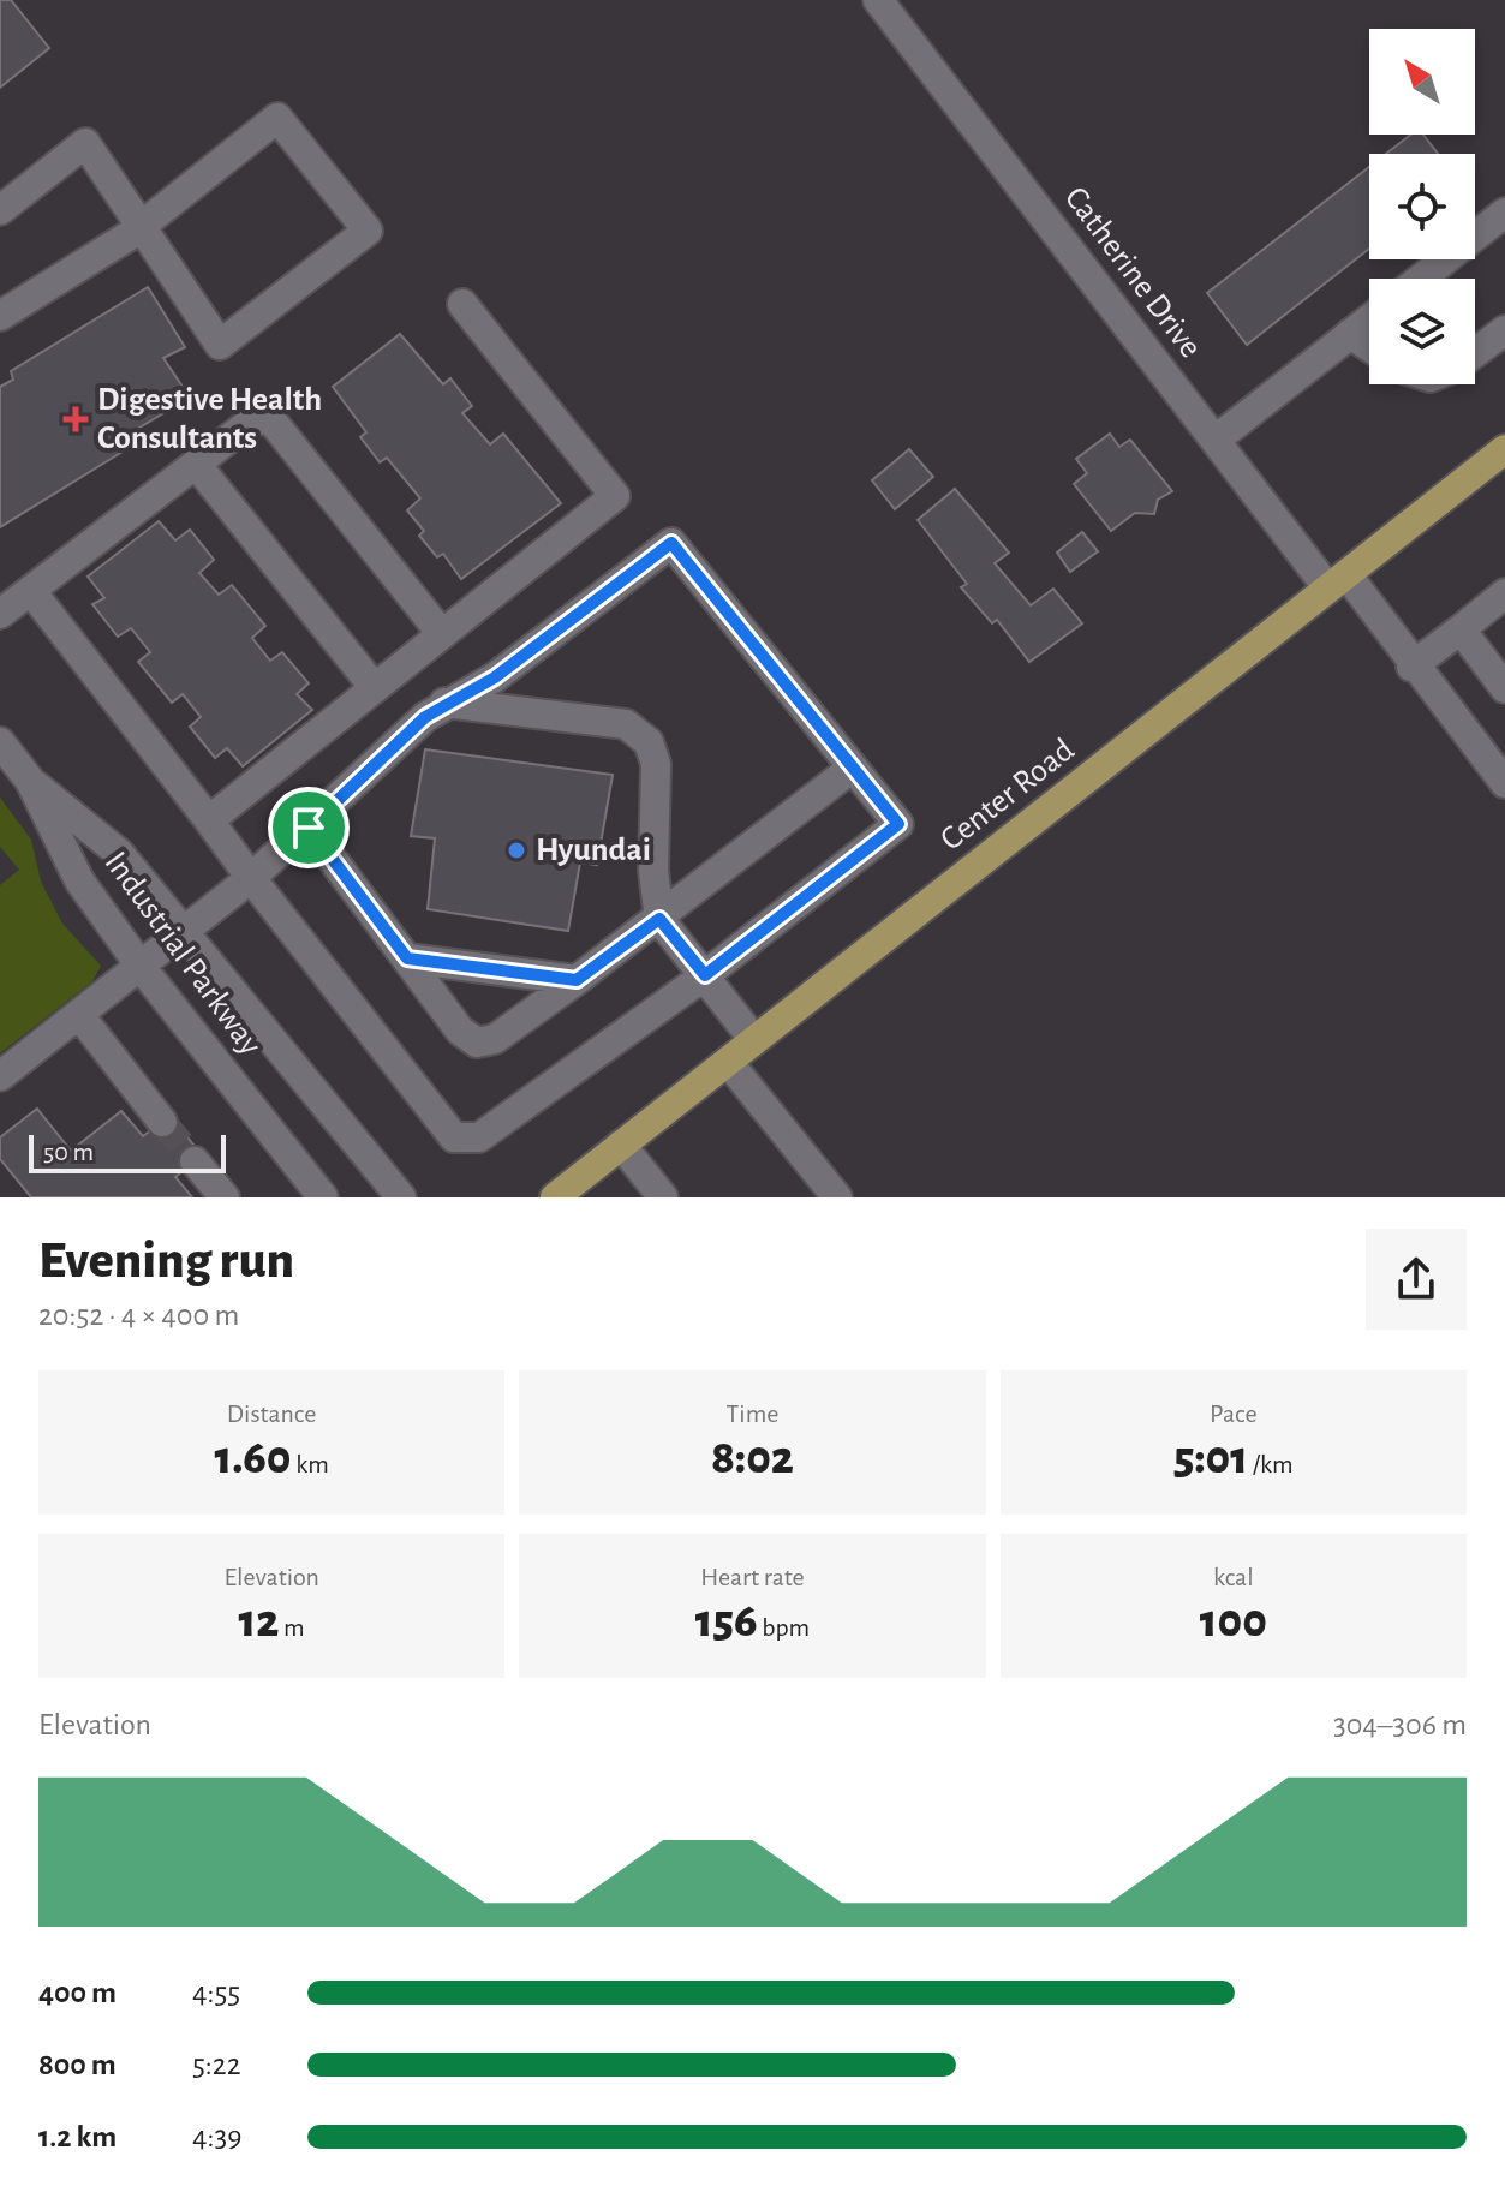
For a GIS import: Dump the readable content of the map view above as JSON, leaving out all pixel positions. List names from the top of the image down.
{
  "streets": {
    "main road": ["Center Road"],
    "street": ["Catherine Drive", "Industrial Parkway"]
  },
  "crossings": [
    ["Catherine Drive", "Center Road"]
  ],
  "places": {
    "health": ["Digestive Health Consultants"],
    "other": ["Hyundai"]
  },
  "scale_bar": "50 m",
  "north": "top left",
  "page": {
    "scale": "50 m",
    "heading": ["Evening run", "20:52 · 4 × 400 m"],
    "stats": [
      ["Distance", "1.60 km"],
      ["Time", "8:02"],
      ["Pace", "5:01 /km"],
      ["Elevation", "12 m"],
      ["Heart rate", "156 bpm"],
      ["kcal", "100"]
    ],
    "chart": ["Elevation", "304–306 m"],
    "list": [
      {
        "name": "400 m",
        "note": "4:55"
      },
      {
        "name": "800 m",
        "note": "5:22"
      },
      {
        "name": "1.2 km",
        "note": "4:39"
      }
    ]
  }
}
